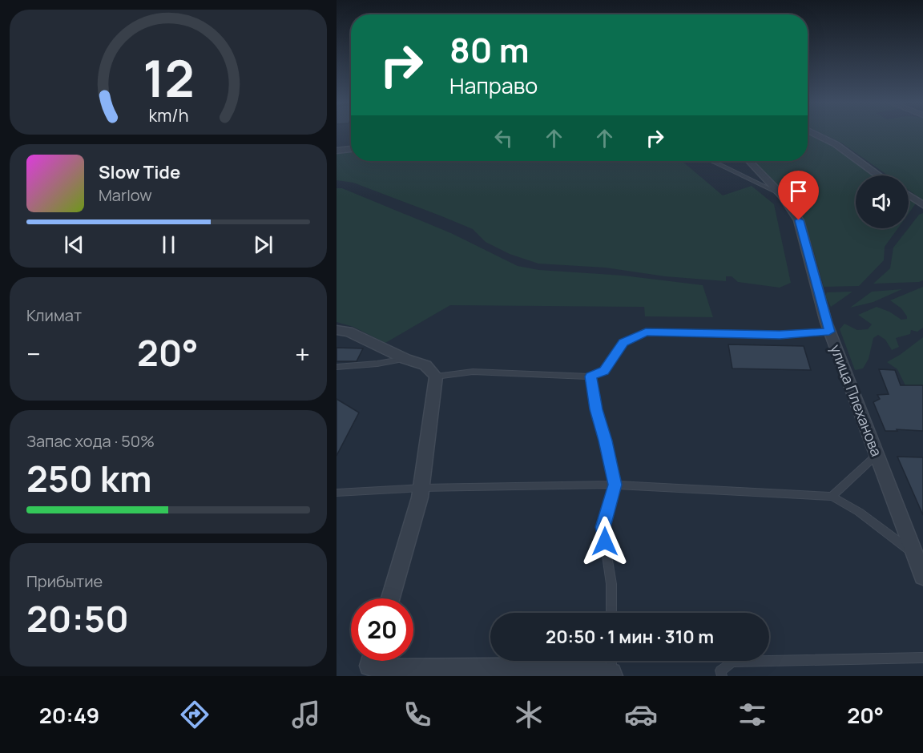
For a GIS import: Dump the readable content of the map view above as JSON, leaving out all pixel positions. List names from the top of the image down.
{
  "streets": {
    "street": ["улица Плеханова"]
  },
  "page": {
    "turn": ["80 m", "Направо"],
    "song": ["Slow Tide", "Marlow"],
    "tile": [
      "Климат",
      ["Запас хода · 50%", "250 km"],
      ["Прибытие", "20:50"]
    ],
    "heat": ["−", "20°", "+"],
    "limit": "20",
    "trip": "20:50 · 1 мин · 310 m",
    "tabs": ["20:49", "20°"],
    "gauge": ["12", "km/h"]
  }
}
